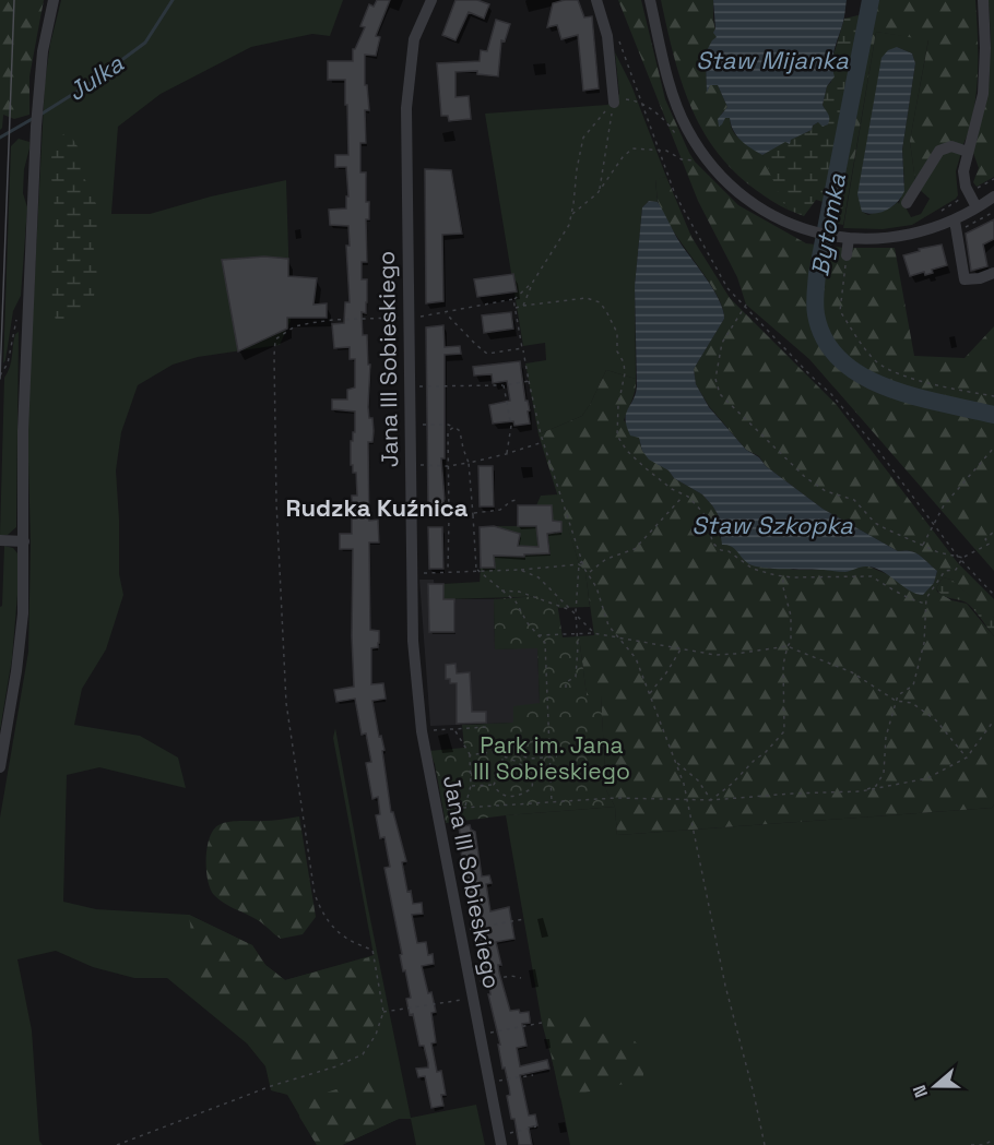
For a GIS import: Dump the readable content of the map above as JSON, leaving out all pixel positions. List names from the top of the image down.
{
  "streets": {
    "street": ["Jana III Sobieskiego"]
  },
  "districts": ["Rudzka Kuźnica"],
  "water": [
    "Staw Mijanka",
    "Julka",
    "Bytomka",
    "Staw Szkopka"
  ],
  "parks": ["Park im. Jana III Sobieskiego"],
  "north": "left"
}
